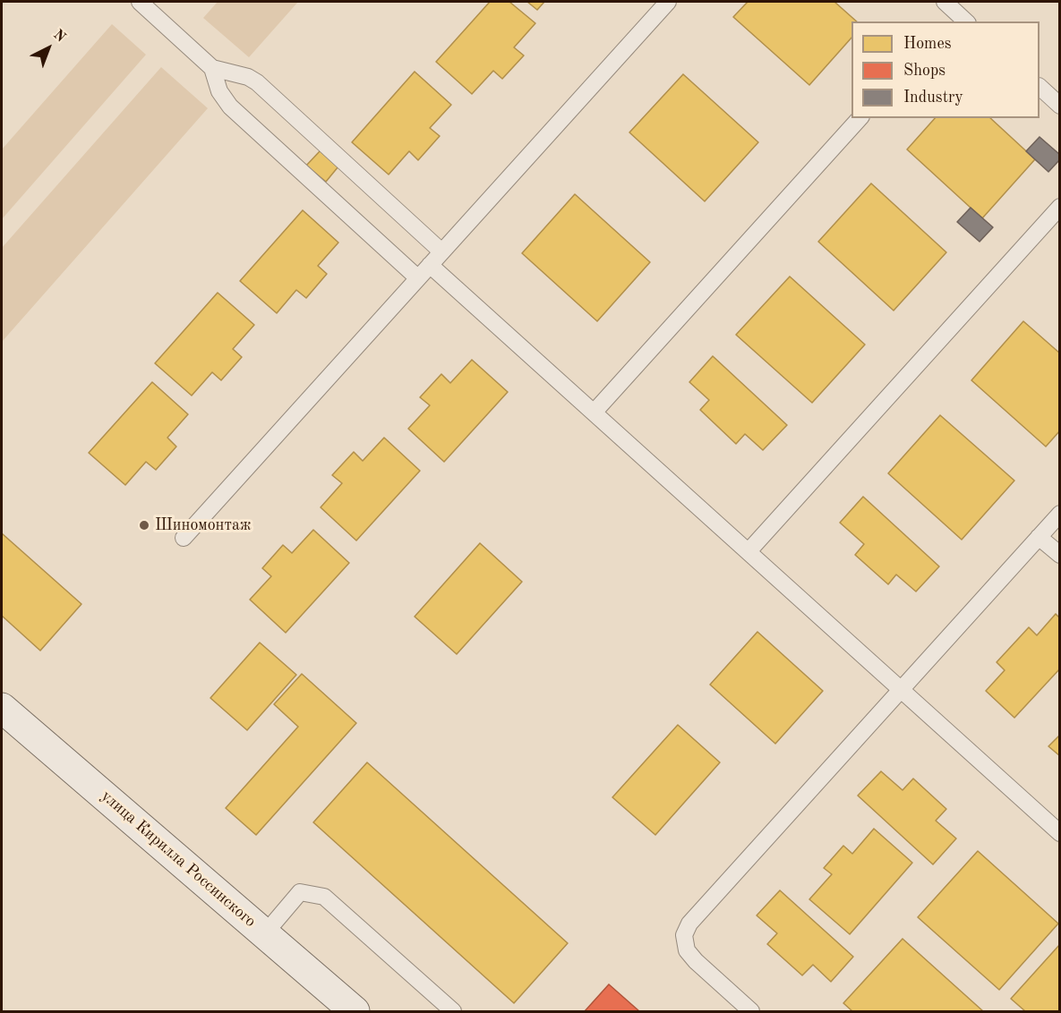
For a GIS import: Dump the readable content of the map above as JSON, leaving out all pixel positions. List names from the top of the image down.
{
  "streets": {
    "main road": ["улица Кирилла Россинского"]
  },
  "places": ["Шиномонтаж"],
  "legend": ["Homes", "Shops", "Industry"],
  "north": "top right"
}
